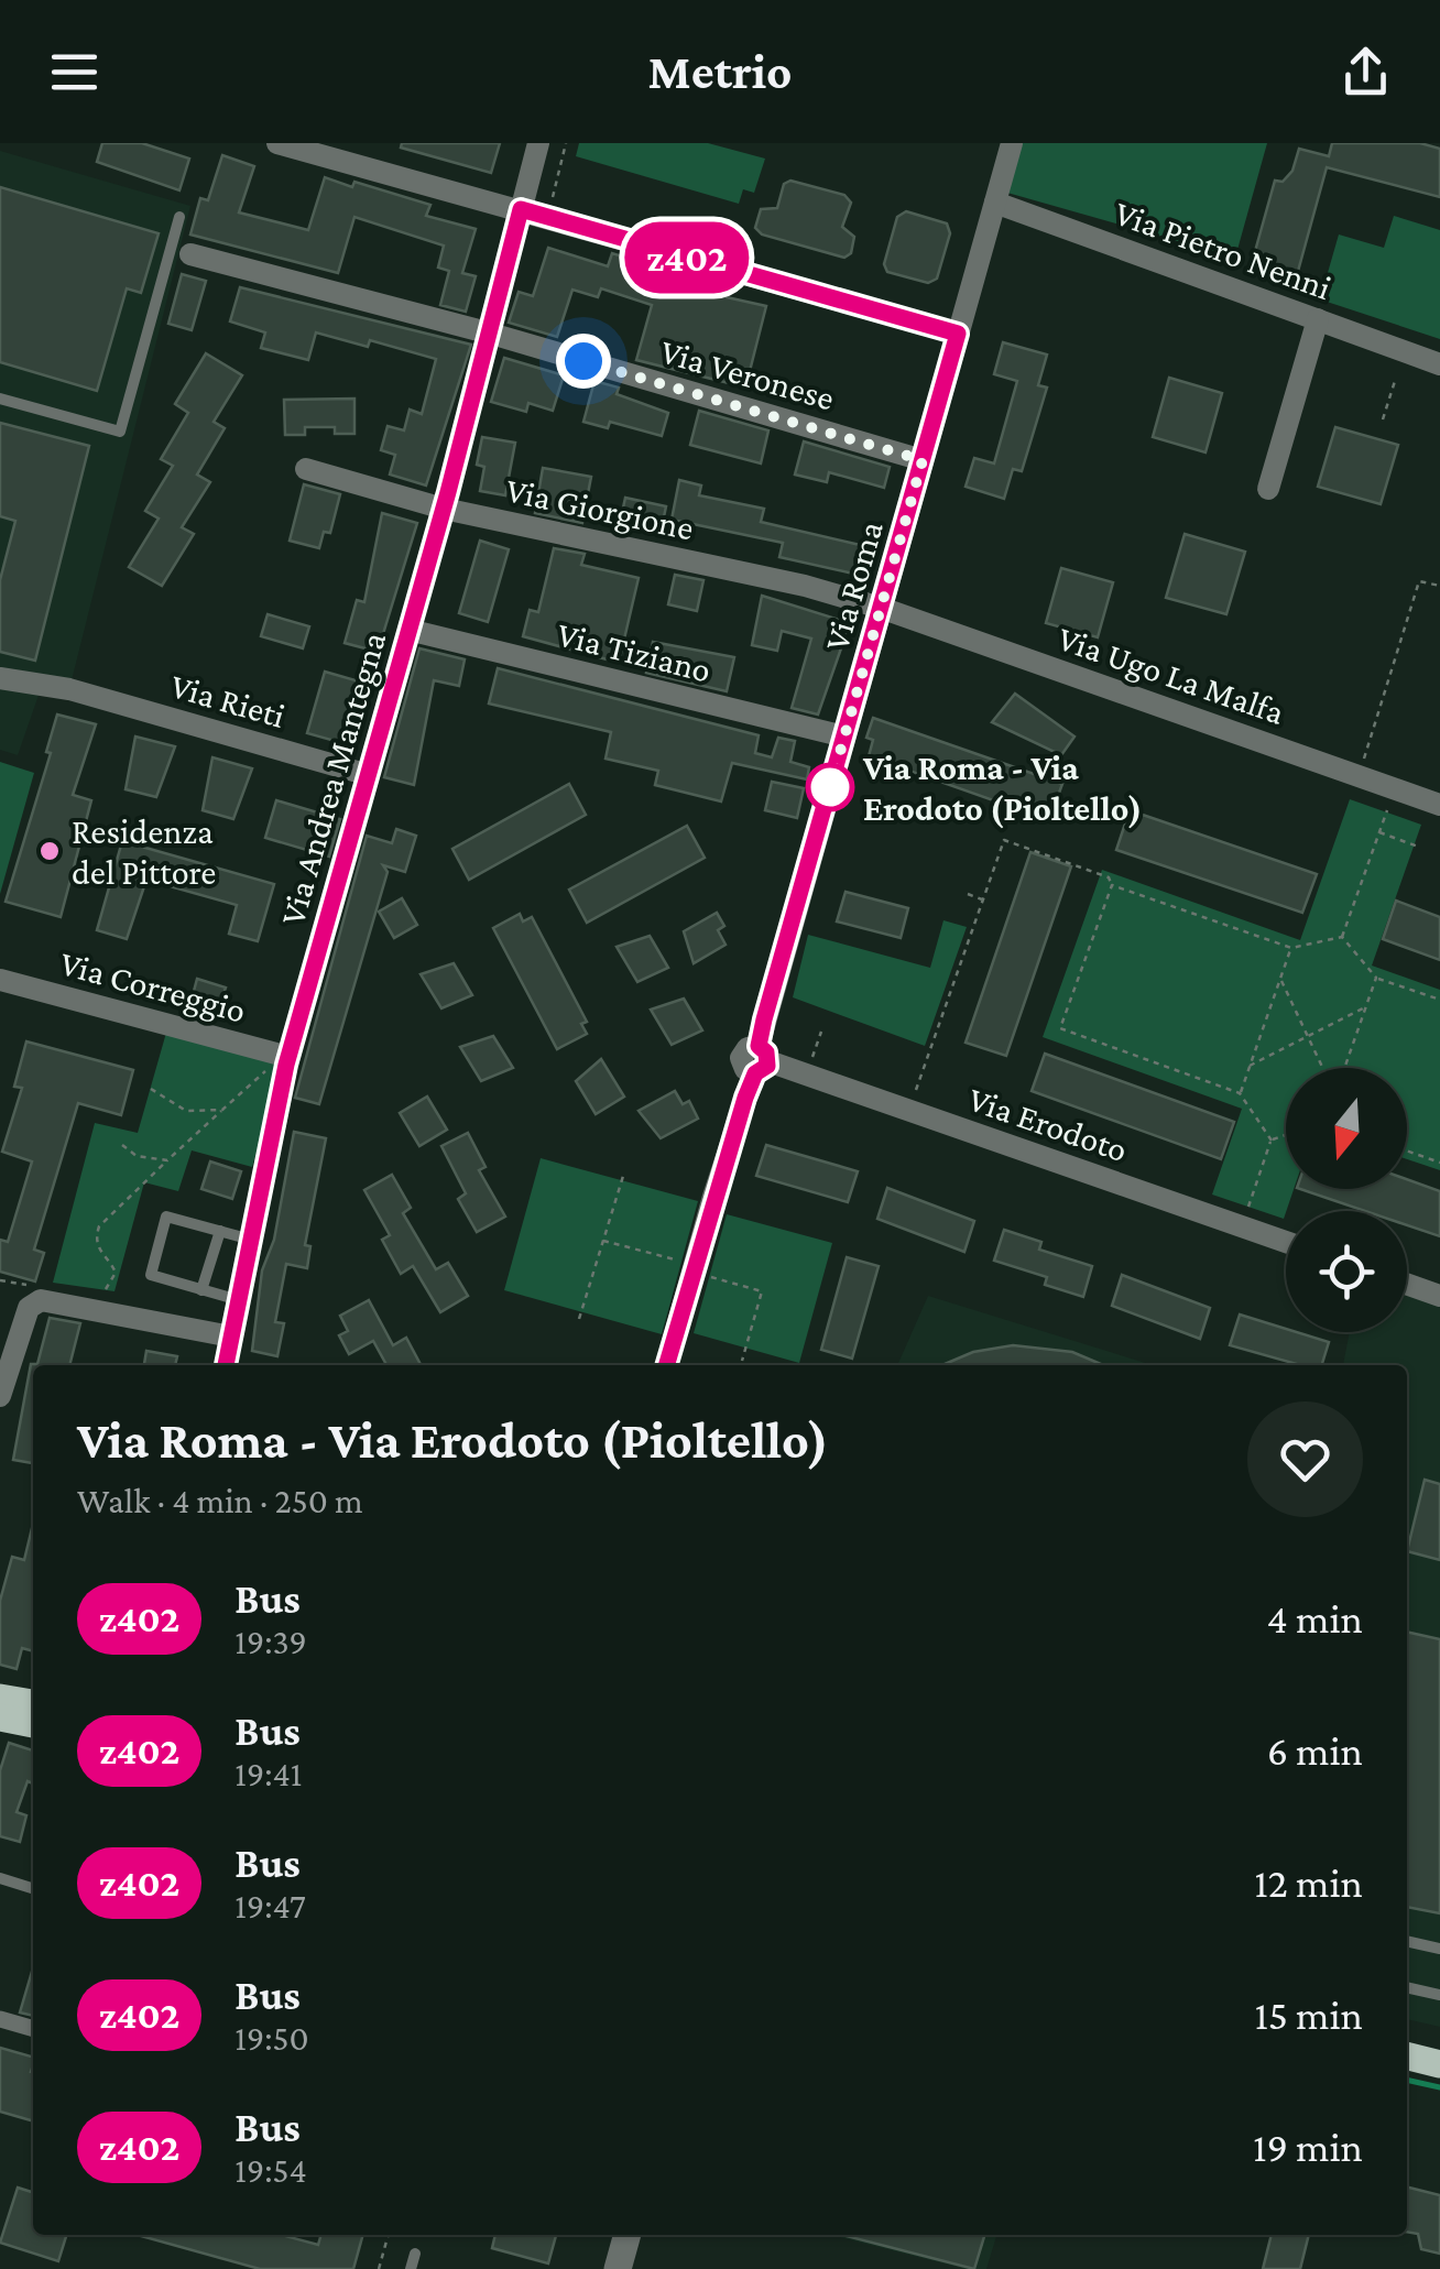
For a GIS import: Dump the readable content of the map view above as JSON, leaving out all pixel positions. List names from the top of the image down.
{
  "streets": {
    "street": [
      "Via Pietro Nenni",
      "Via Veronese",
      "Via Giorgione",
      "Via Roma",
      "Via Tiziano",
      "Via Ugo La Malfa",
      "Via Rieti",
      "Via Andrea Mantegna",
      "Via Correggio",
      "Via Erodoto"
    ]
  },
  "crossings": [
    ["Via Pietro Nenni", "Via Roma"],
    ["Via Veronese", "Via Roma"],
    ["Via Veronese", "Via Andrea Mantegna"],
    ["Via Giorgione", "Via Roma"],
    ["Via Giorgione", "Via Ugo La Malfa"],
    ["Via Giorgione", "Via Andrea Mantegna"],
    ["Via Roma", "Via Tiziano"],
    ["Via Roma", "Via Ugo La Malfa"],
    ["Via Roma", "Via Erodoto"],
    ["Via Tiziano", "Via Andrea Mantegna"],
    ["Via Rieti", "Via Andrea Mantegna"],
    ["Via Andrea Mantegna", "Via Correggio"]
  ],
  "places": ["Via Roma - Via Erodoto (Pioltello)", "Residenza del Pittore"],
  "lines": ["bus line z402"],
  "north": "bottom",
  "page": {
    "header": "Metrio",
    "on_map": "z402",
    "heading": ["Via Roma - Via Erodoto (Pioltello)", "Walk · 4 min · 250 m"],
    "list": [
      {
        "mark": "z402",
        "name": "Bus",
        "note": "19:39",
        "value": "4 min"
      },
      {
        "mark": "z402",
        "name": "Bus",
        "note": "19:41",
        "value": "6 min"
      },
      {
        "mark": "z402",
        "name": "Bus",
        "note": "19:47",
        "value": "12 min"
      },
      {
        "mark": "z402",
        "name": "Bus",
        "note": "19:50",
        "value": "15 min"
      },
      {
        "mark": "z402",
        "name": "Bus",
        "note": "19:54",
        "value": "19 min"
      }
    ]
  }
}
